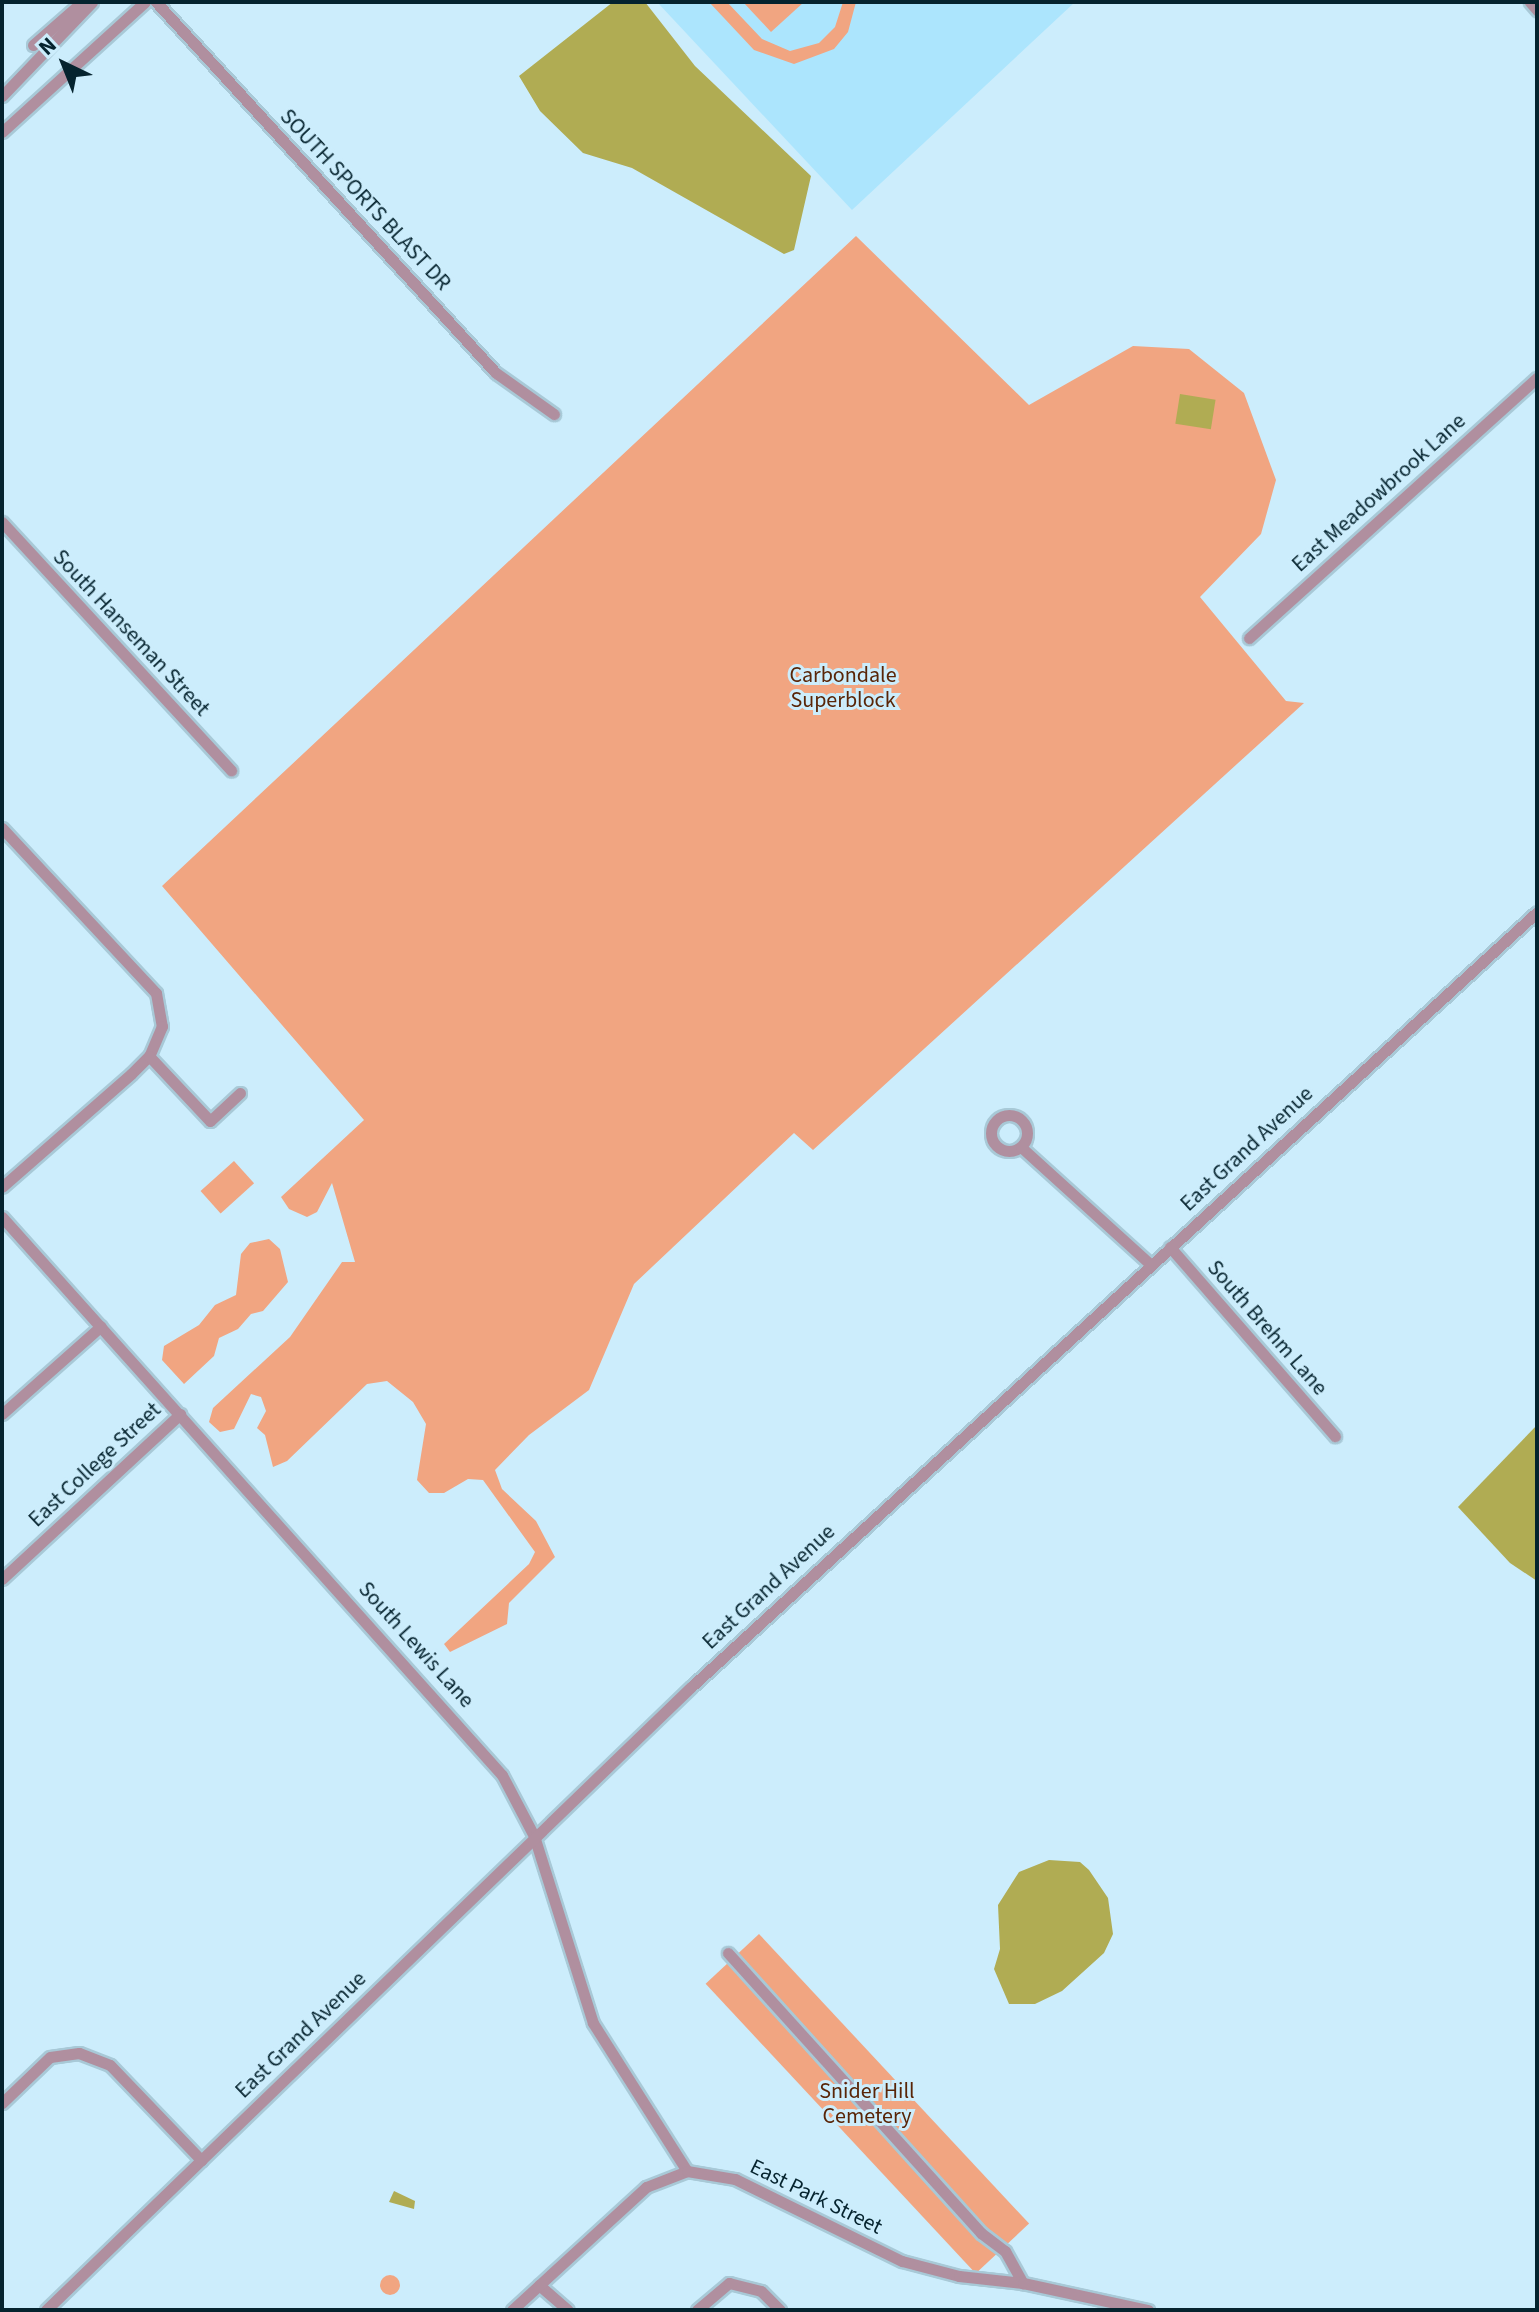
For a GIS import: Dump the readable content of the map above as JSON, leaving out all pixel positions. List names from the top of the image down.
{
  "streets": {
    "street": [
      "SOUTH SPORTS BLAST DR",
      "East Meadowbrook Lane",
      "South Hanseman Street",
      "East Grand Avenue",
      "South Brehm Lane",
      "East College Street",
      "South Lewis Lane",
      "East Park Street"
    ]
  },
  "crossings": [
    ["East Grand Avenue", "South Brehm Lane"],
    ["East Grand Avenue", "South Lewis Lane"],
    ["East College Street", "South Lewis Lane"],
    ["South Lewis Lane", "East Park Street"]
  ],
  "parks": ["Carbondale Superblock", "Snider Hill Cemetery"],
  "north": "top left"
}
